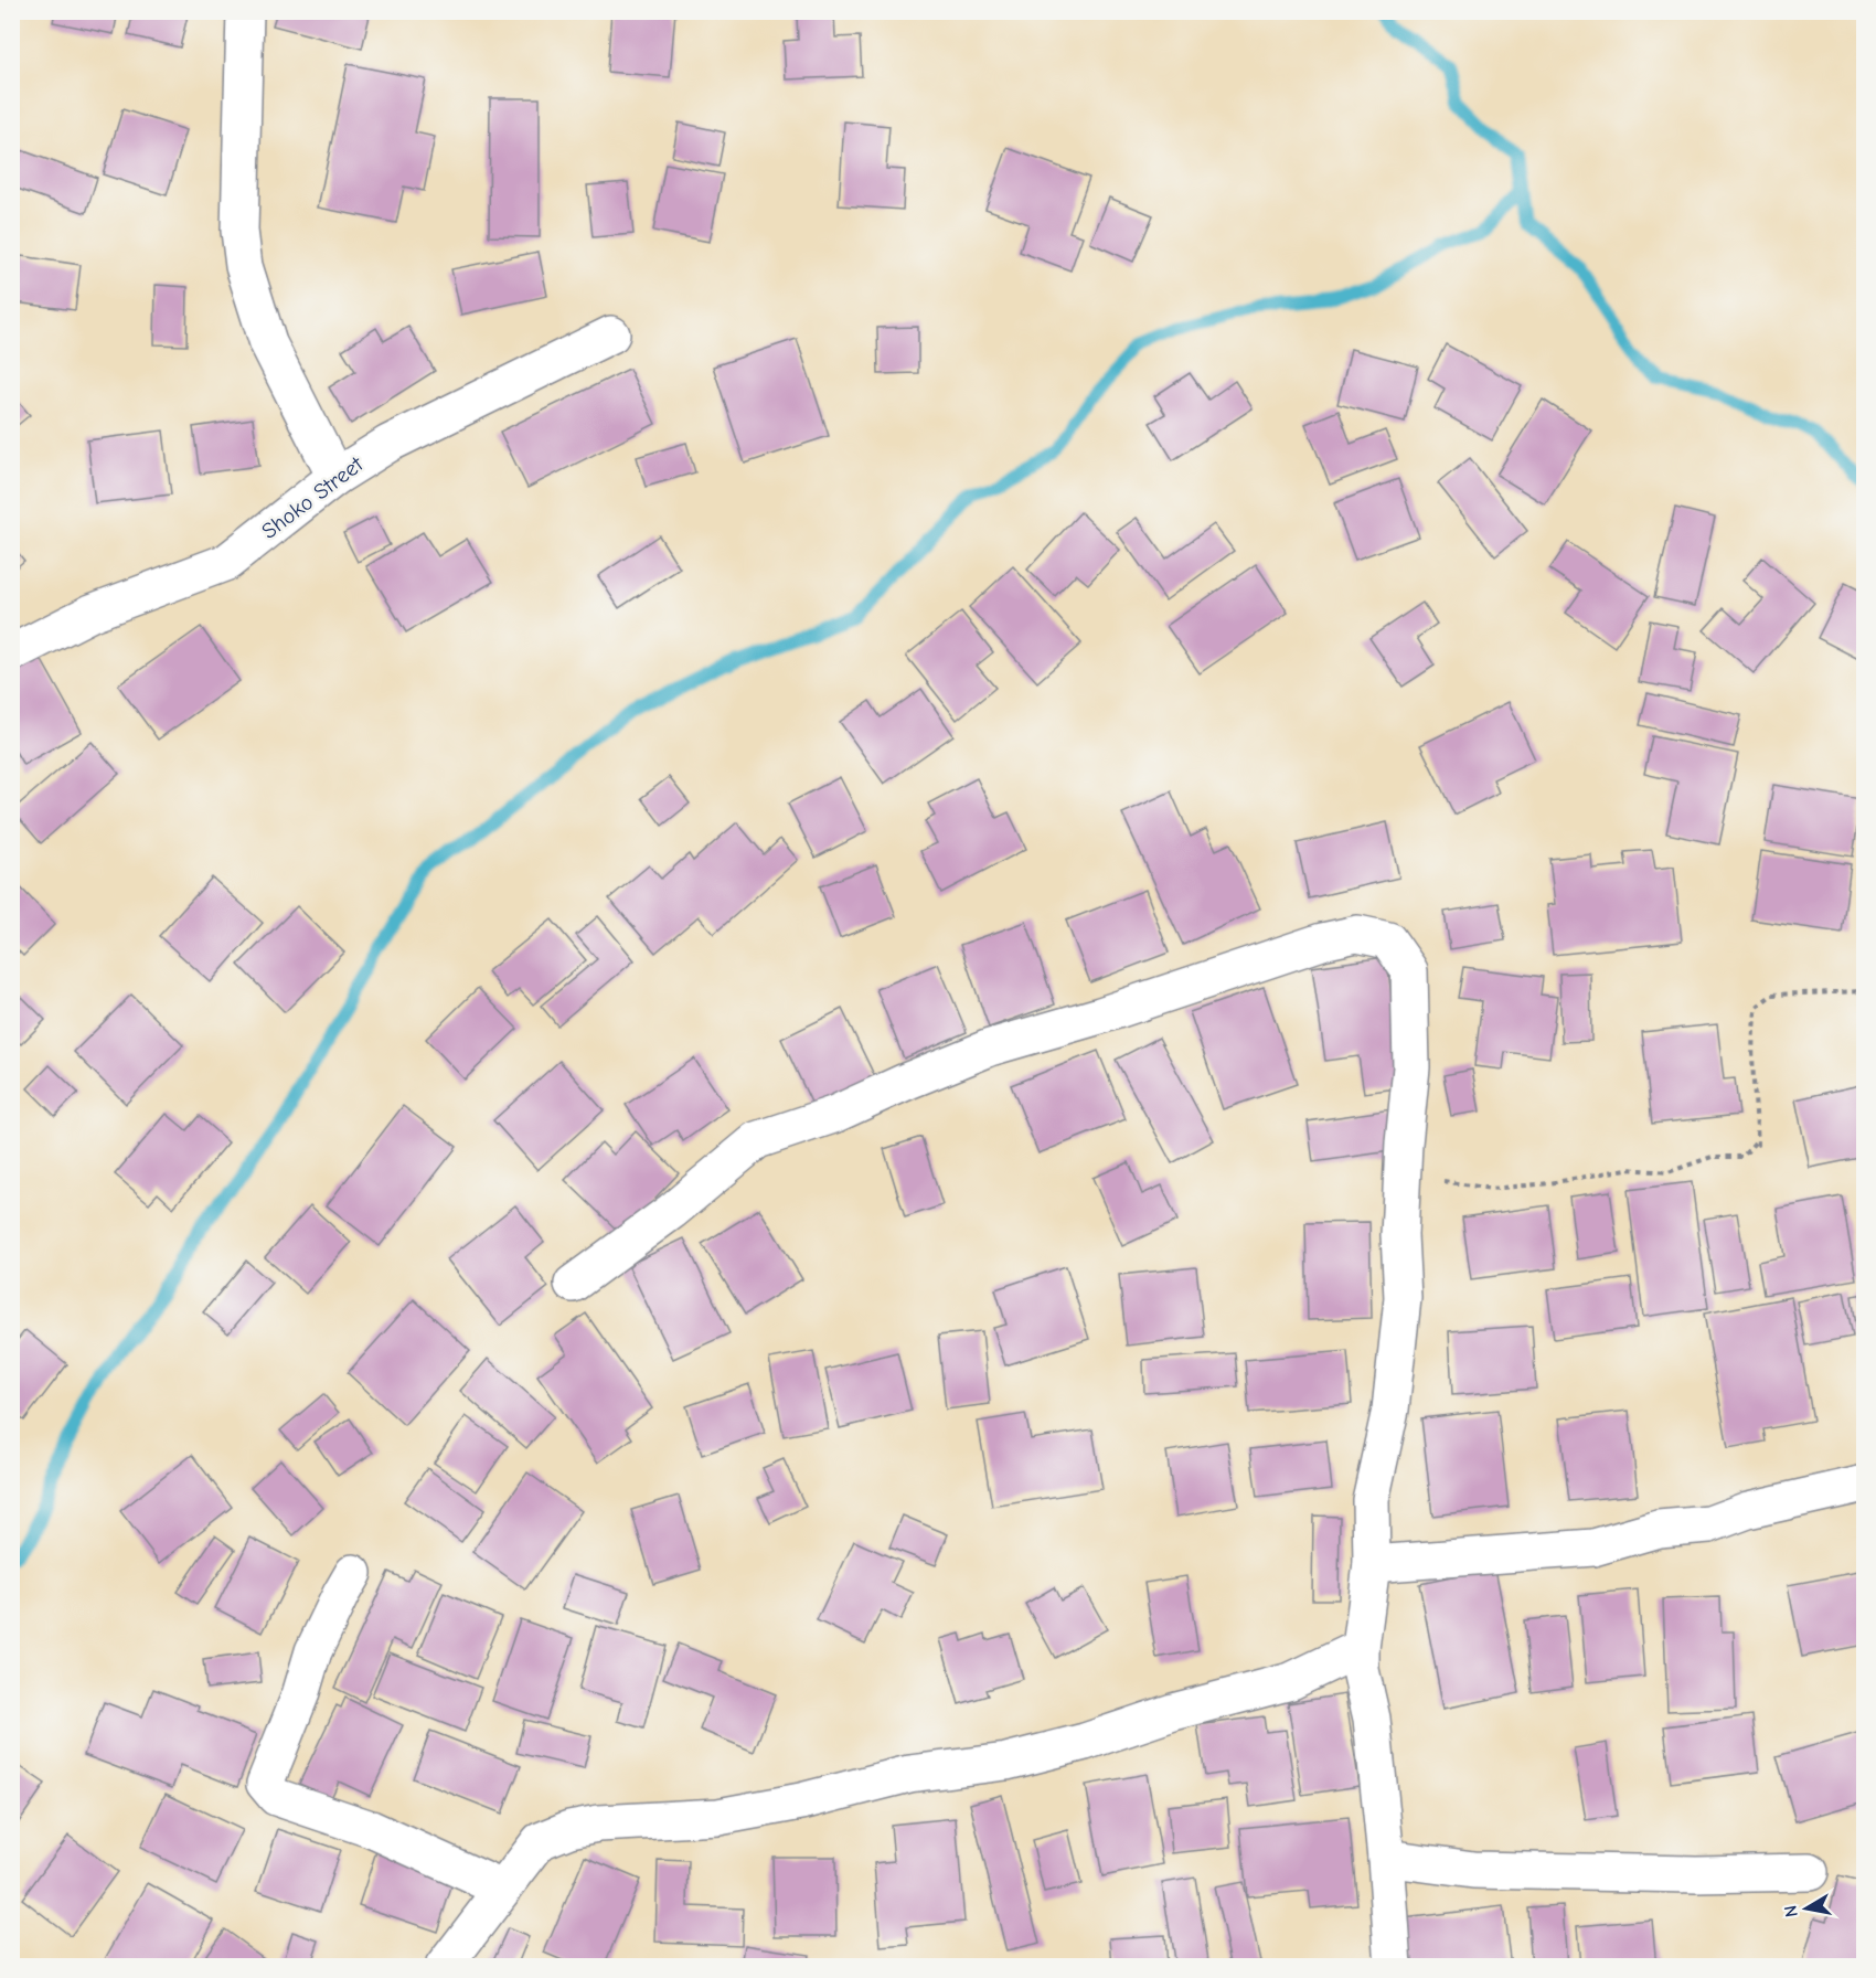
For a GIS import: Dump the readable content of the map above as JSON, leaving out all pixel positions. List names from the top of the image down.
{
  "streets": {
    "street": ["Shoko Street"]
  },
  "north": "left"
}
